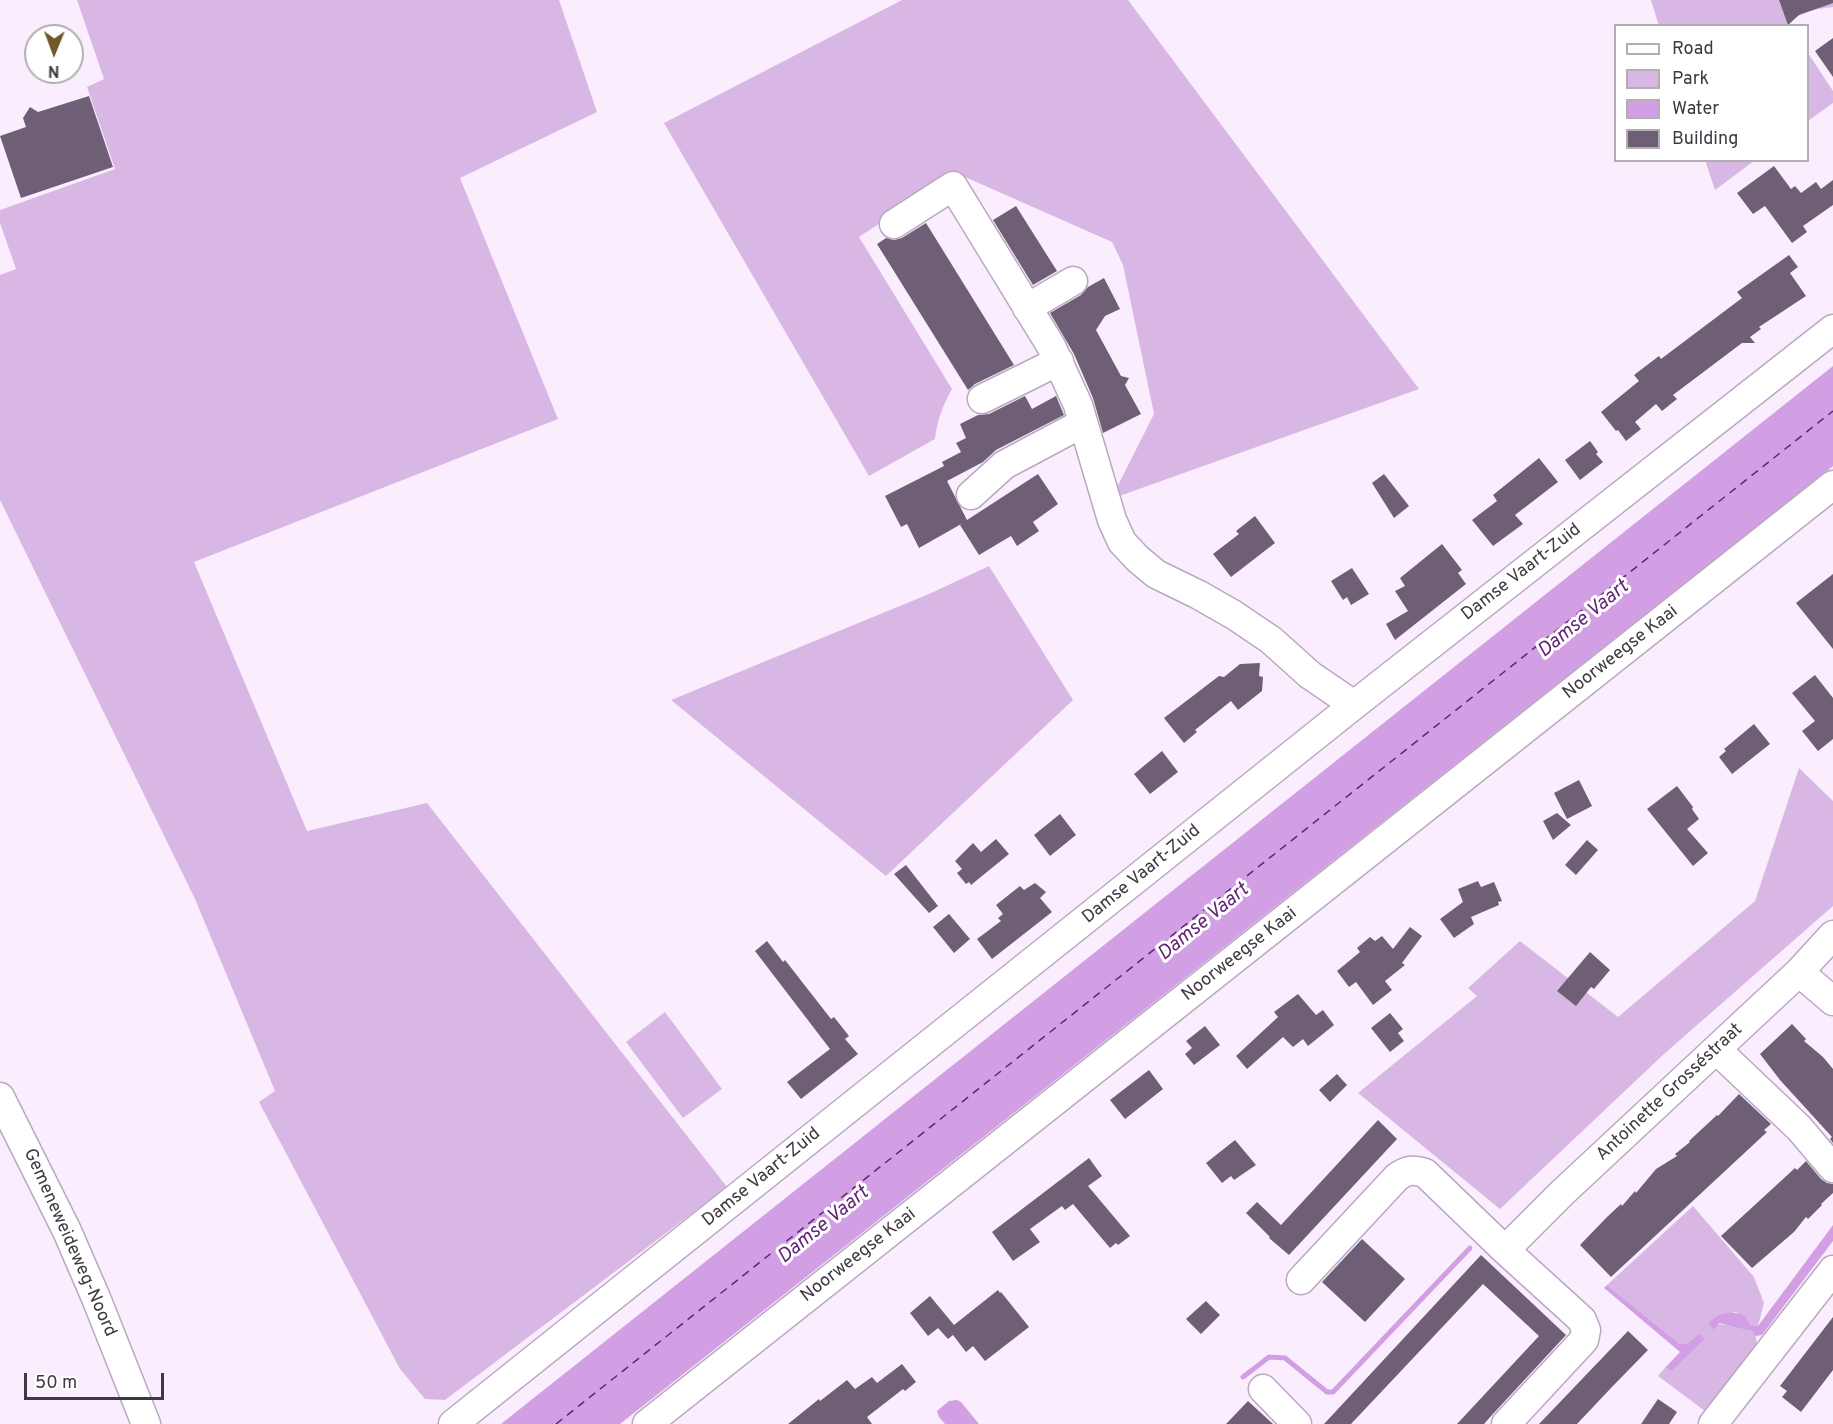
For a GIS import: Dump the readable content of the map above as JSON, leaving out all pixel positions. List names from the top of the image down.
{
  "streets": {
    "street": [
      "Damse Vaart-Zuid",
      "Noorweegse Kaai",
      "Antoinette Grosséstraat",
      "Gemeneweideweg-Noord"
    ]
  },
  "water": ["Damse Vaart"],
  "legend": [
    "Road",
    "Park",
    "Water",
    "Building"
  ],
  "scale_bar": "50 m",
  "north": "bottom"
}
